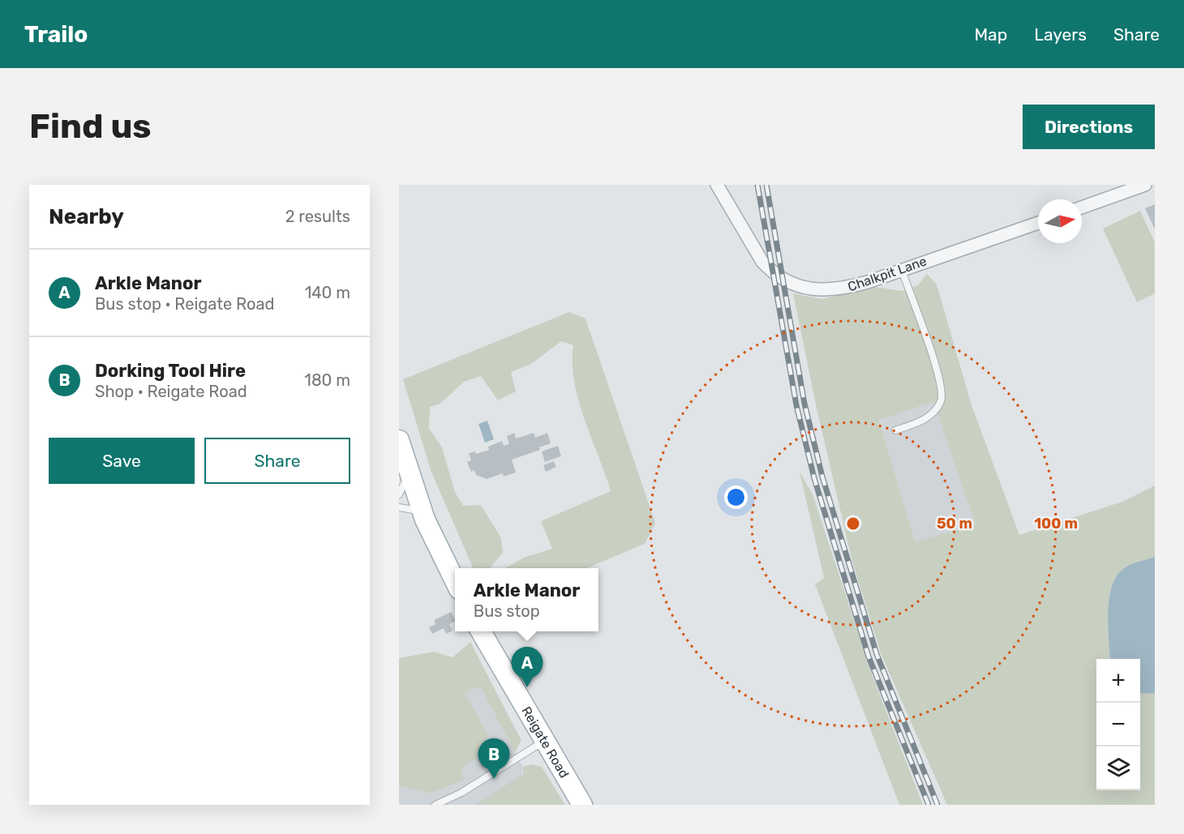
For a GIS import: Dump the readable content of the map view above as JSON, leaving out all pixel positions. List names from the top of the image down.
{
  "streets": {
    "main road": ["Reigate Road"],
    "street": ["Chalkpit Lane"]
  },
  "north": "right",
  "page": {
    "header": "Trailo",
    "nav": ["Map", "Layers", "Share"],
    "buttons": [
      "Directions",
      ["Save", "Share"]
    ],
    "title": "Find us",
    "heading": ["Nearby", "2 results"],
    "list": [
      {
        "mark": "A",
        "name": "Arkle Manor",
        "note": "Bus stop · Reigate Road",
        "value": "140 m"
      },
      {
        "mark": "B",
        "name": "Dorking Tool Hire",
        "note": "Shop · Reigate Road",
        "value": "180 m"
      }
    ],
    "popup": ["Arkle Manor", "Bus stop"],
    "pins": ["A", "B"],
    "map_buttons": ["+", "−"]
  },
  "rings": ["50 m", "100 m"]
}
